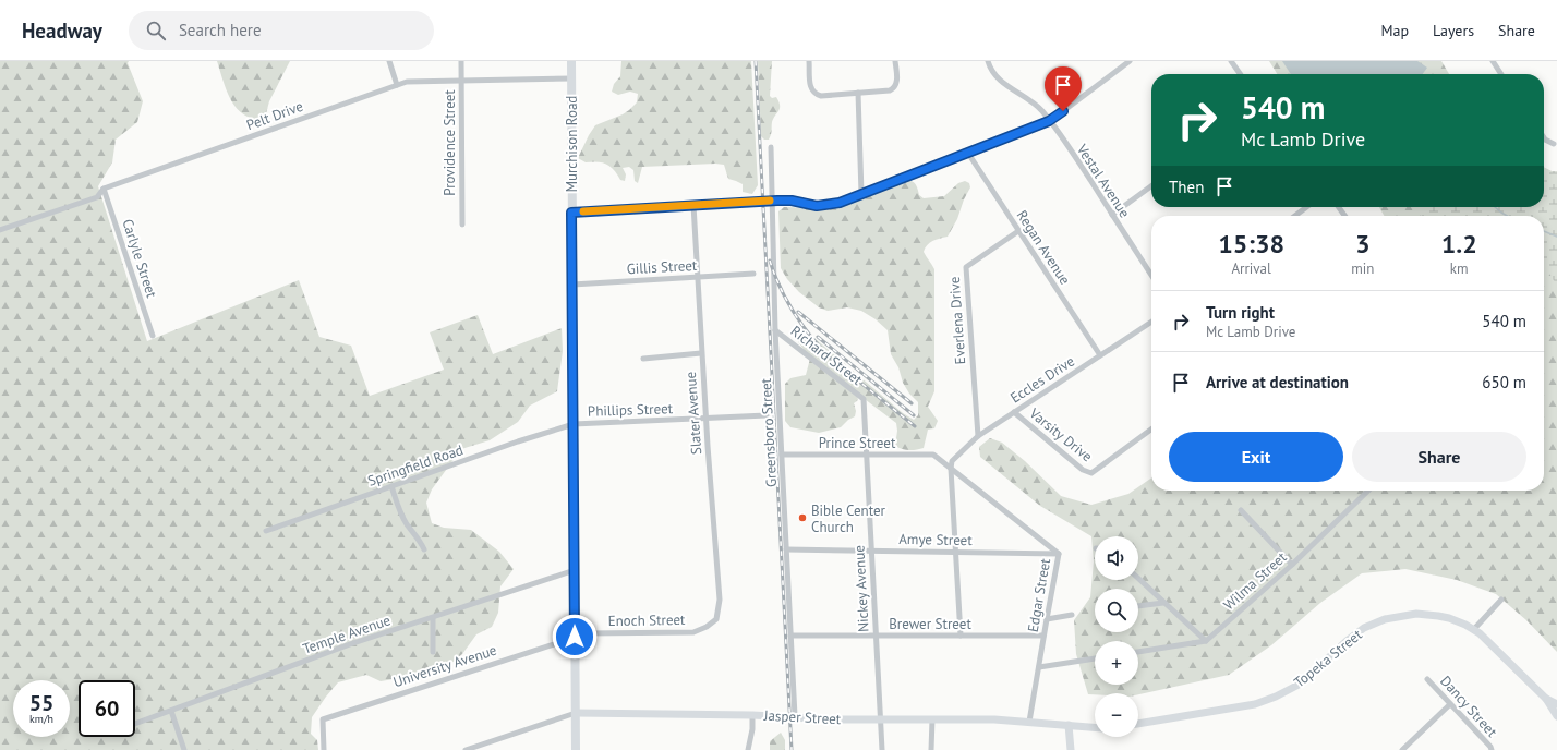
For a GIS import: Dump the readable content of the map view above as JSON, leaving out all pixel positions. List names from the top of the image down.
{
  "streets": {
    "main road": ["Murchison Road"],
    "street": [
      "Pelt Drive",
      "Providence Street",
      "Vestal Avenue",
      "Regan Avenue",
      "Carlyle Street",
      "Gillis Street",
      "Everlena Drive",
      "Richard Street",
      "Eccles Drive",
      "Phillips Street",
      "Slater Avenue",
      "Greensboro Street",
      "Varsity Drive",
      "Prince Street",
      "Springfield Road",
      "Amye Street",
      "Wilma Street",
      "Nickey Avenue",
      "Edgar Street",
      "Enoch Street",
      "Brewer Street",
      "Temple Avenue",
      "Topeka Street",
      "University Avenue",
      "Dancy Street",
      "Jasper Street"
    ]
  },
  "crossings": [
    ["Pelt Drive", "Providence Street"],
    ["Pelt Drive", "Murchison Road"],
    ["Pelt Drive", "Carlyle Street"],
    ["Murchison Road", "Gillis Street"],
    ["Murchison Road", "Phillips Street"],
    ["Murchison Road", "Springfield Road"],
    ["Murchison Road", "Enoch Street"],
    ["Murchison Road", "Temple Avenue"],
    ["Murchison Road", "University Avenue"],
    ["Murchison Road", "Jasper Street"],
    ["Regan Avenue", "Everlena Drive"],
    ["Regan Avenue", "Eccles Drive"],
    ["Gillis Street", "Slater Avenue"],
    ["Everlena Drive", "Eccles Drive"],
    ["Richard Street", "Greensboro Street"],
    ["Richard Street", "Nickey Avenue"],
    ["Eccles Drive", "Varsity Drive"],
    ["Eccles Drive", "Edgar Street"],
    ["Phillips Street", "Slater Avenue"],
    ["Phillips Street", "Springfield Road"],
    ["Slater Avenue", "Enoch Street"],
    ["Greensboro Street", "Prince Street"],
    ["Greensboro Street", "Amye Street"],
    ["Greensboro Street", "Brewer Street"],
    ["Greensboro Street", "Jasper Street"],
    ["Prince Street", "Nickey Avenue"],
    ["Prince Street", "Edgar Street"],
    ["Amye Street", "Nickey Avenue"],
    ["Amye Street", "Edgar Street"],
    ["Nickey Avenue", "Brewer Street"],
    ["Nickey Avenue", "Jasper Street"],
    ["Edgar Street", "Brewer Street"],
    ["Edgar Street", "Jasper Street"],
    ["Enoch Street", "University Avenue"]
  ],
  "places": ["Bible Center Church"],
  "page": {
    "header": "Headway",
    "search": "Search here",
    "nav": ["Map", "Layers", "Share"],
    "turn": ["540 m", "Mc Lamb Drive"],
    "then": "Then",
    "eta": [
      "15:38",
      "Arrival",
      "3",
      "min",
      "1.2",
      "km"
    ],
    "list": [
      {
        "name": "Turn right",
        "note": "Mc Lamb Drive",
        "value": "540 m"
      },
      {
        "name": "Arrive at destination",
        "value": "650 m"
      }
    ],
    "buttons": ["Exit", "Share"],
    "map_buttons": ["+", "−"],
    "speed": "55 km/h",
    "limit": "60"
  }
}
